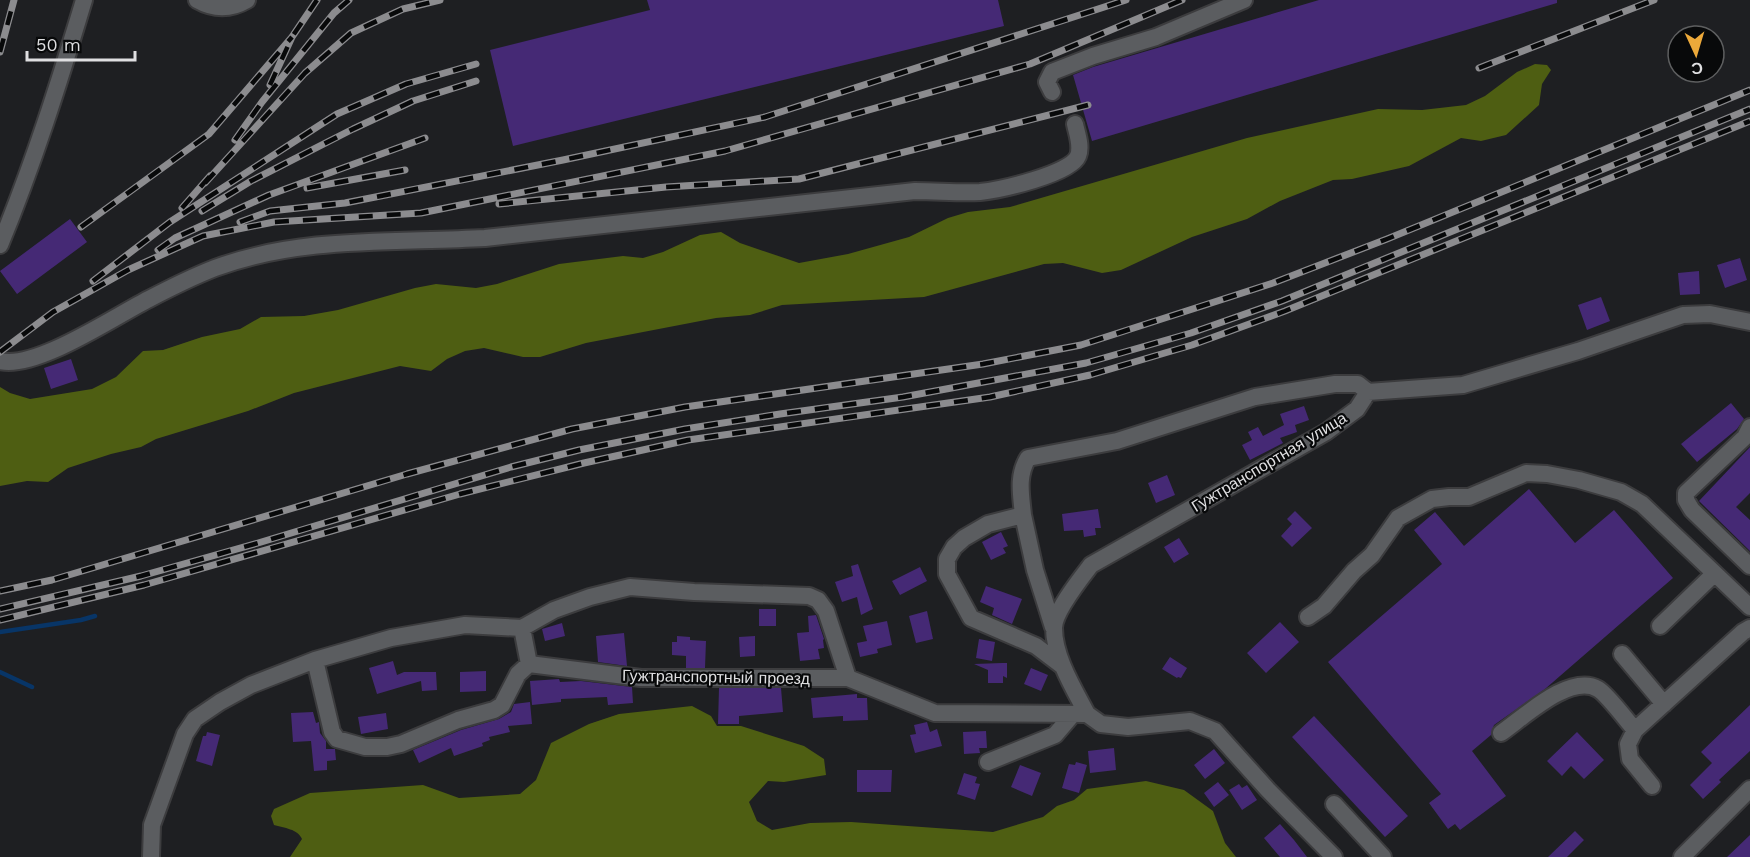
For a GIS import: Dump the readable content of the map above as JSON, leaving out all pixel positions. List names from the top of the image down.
{
  "streets": {
    "street": ["Гужтранспортная улица", "Гужтранспортный проезд"]
  },
  "scale_bar": "50 m",
  "north": "bottom"
}
